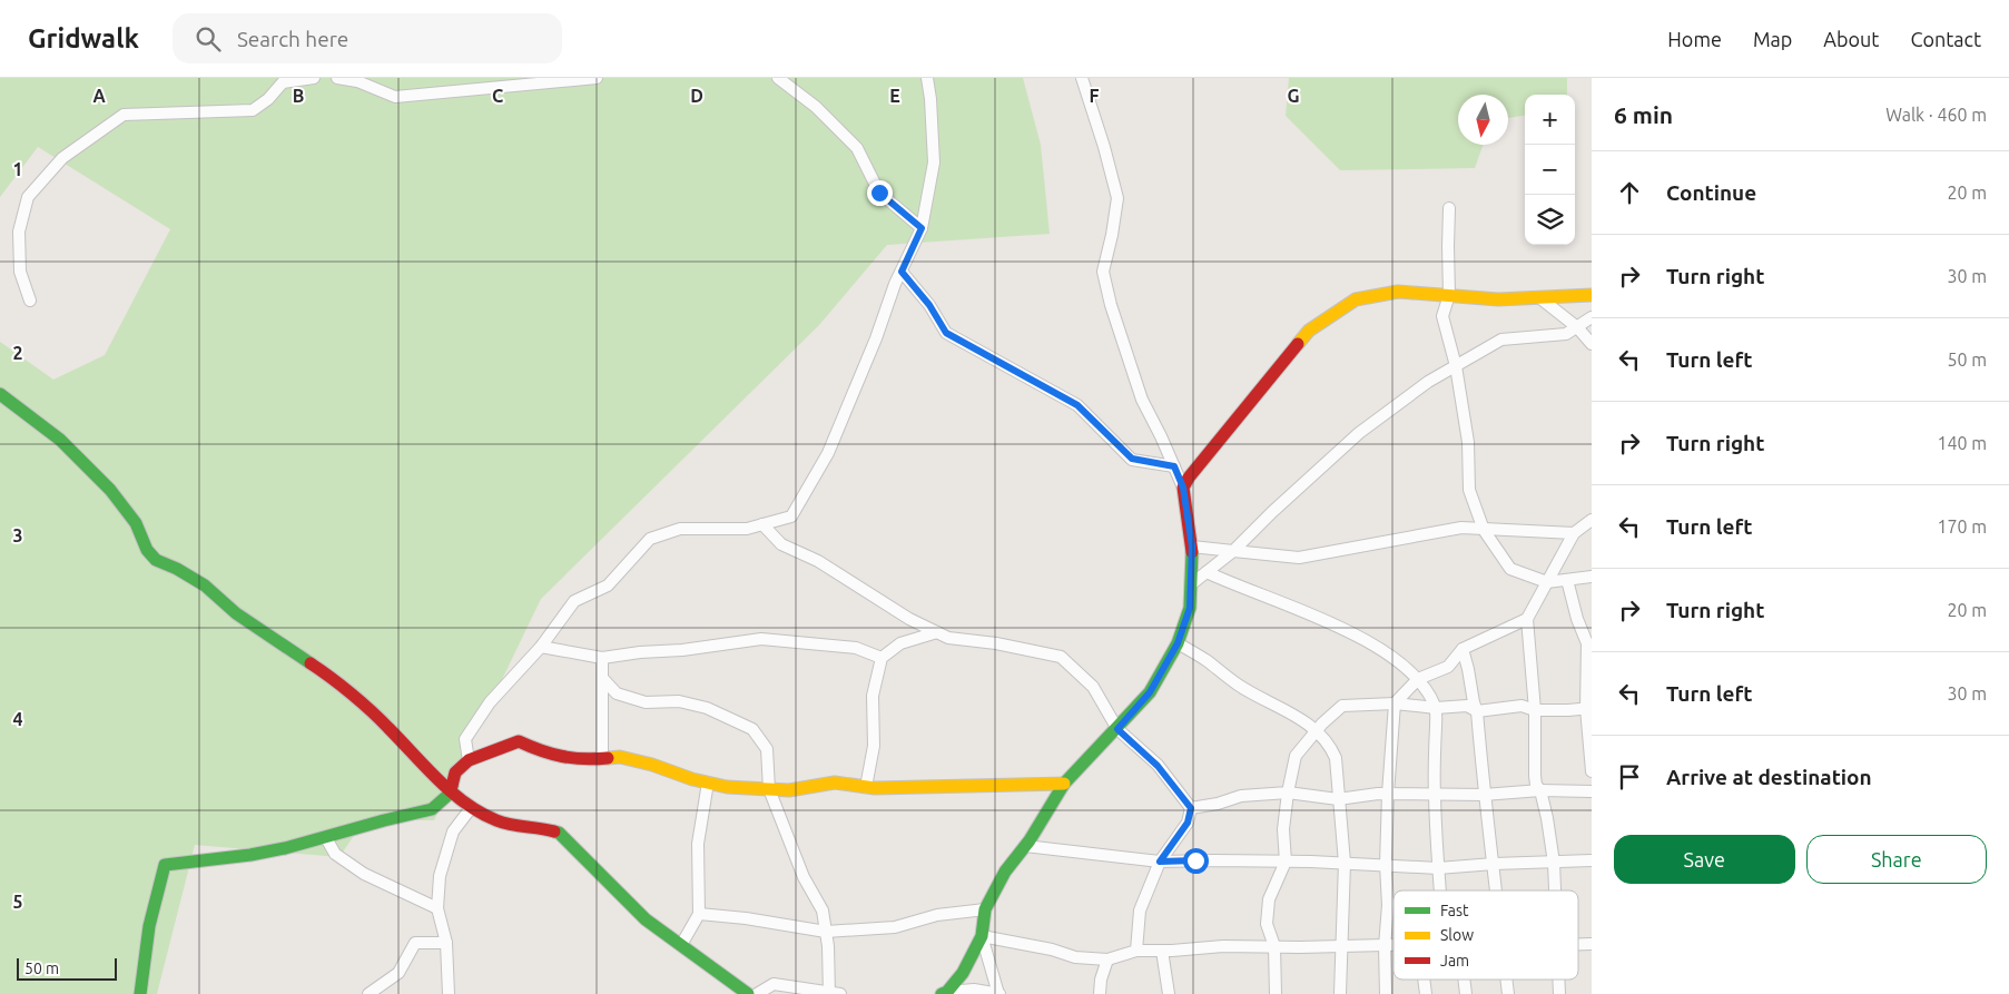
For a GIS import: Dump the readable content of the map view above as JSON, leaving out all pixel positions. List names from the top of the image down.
{
  "legend": ["Fast", "Slow", "Jam"],
  "scale_bar": "50 m",
  "north": "bottom",
  "page": {
    "header": "Gridwalk",
    "search": "Search here",
    "nav": [
      "Home",
      "Map",
      "About",
      "Contact"
    ],
    "heading": ["6 min", "Walk · 460 m"],
    "map_buttons": ["+", "−"],
    "list": [
      ["Continue", "20 m"],
      ["Turn right", "30 m"],
      ["Turn left", "50 m"],
      ["Turn right", "140 m"],
      ["Turn left", "170 m"],
      ["Turn right", "20 m"],
      ["Turn left", "30 m"],
      "Arrive at destination"
    ],
    "buttons": ["Save", "Share"],
    "scale": "50 m"
  },
  "grid": {
    "columns": [
      "A",
      "B",
      "C",
      "D",
      "E",
      "F",
      "G"
    ],
    "rows": [
      "1",
      "2",
      "3",
      "4",
      "5"
    ]
  }
}
